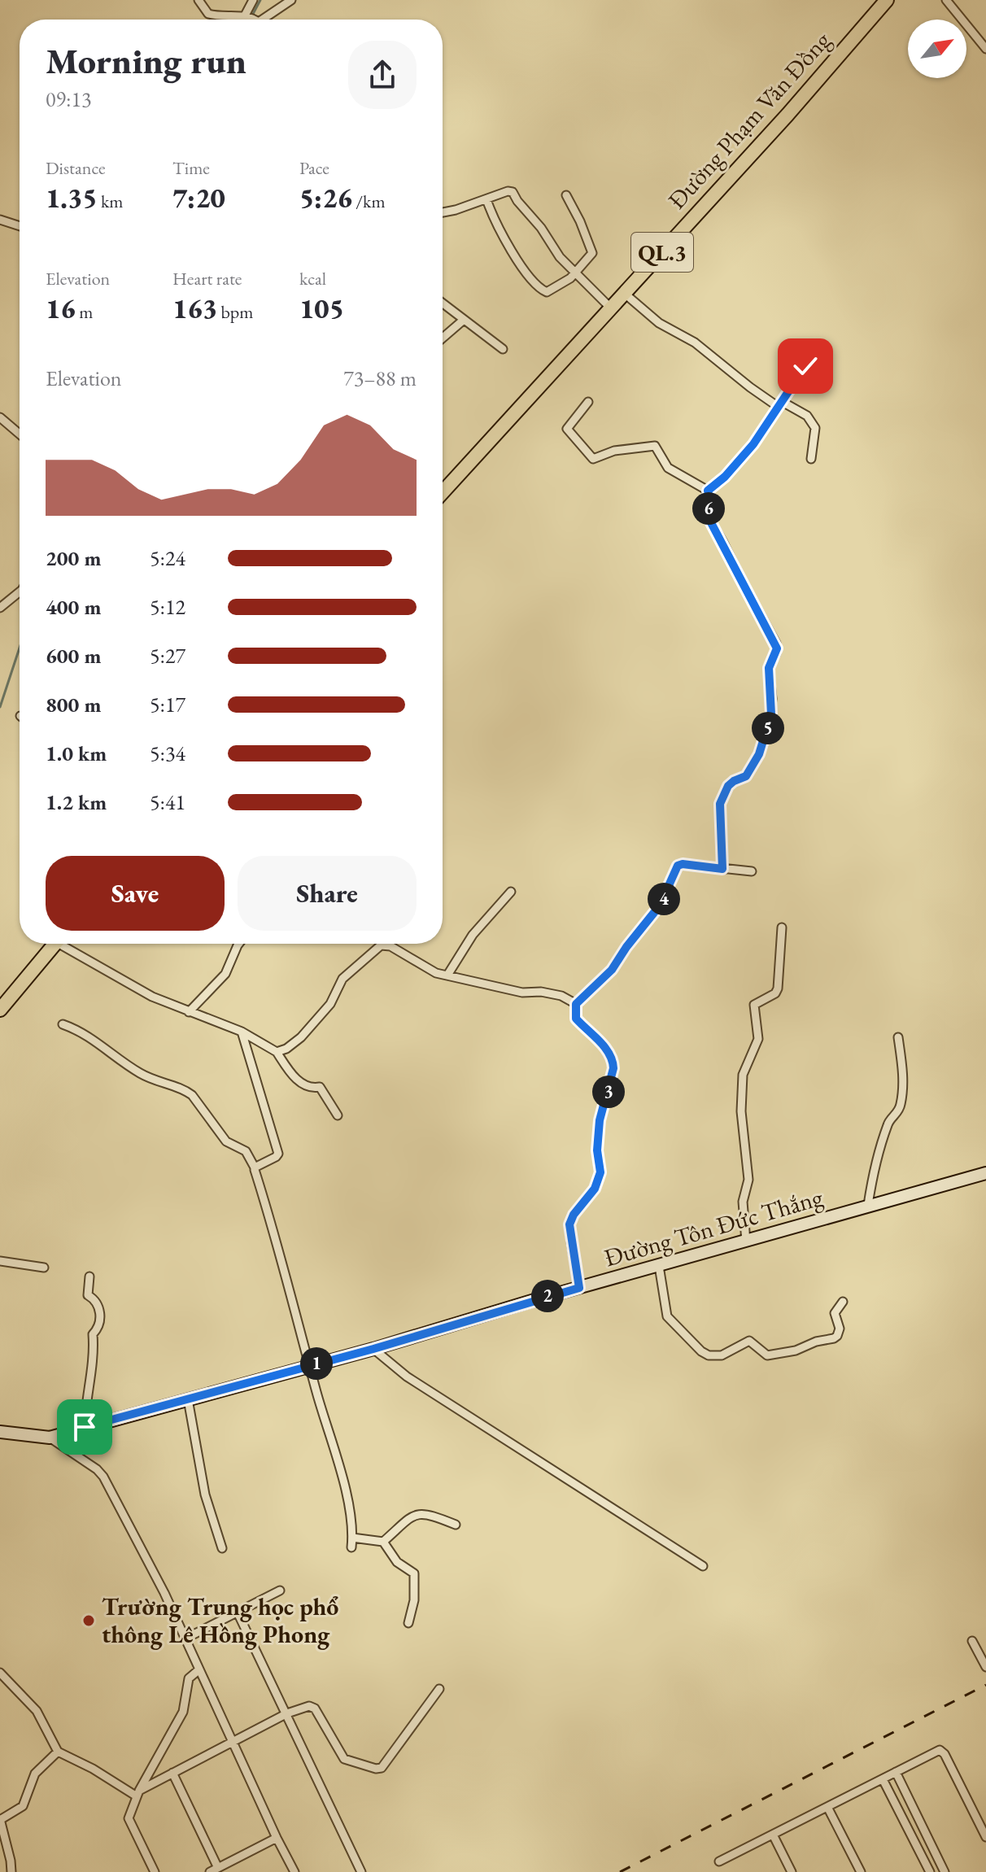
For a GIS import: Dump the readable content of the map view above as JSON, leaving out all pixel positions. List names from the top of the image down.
{
  "streets": {
    "highway": ["Đường Phạm Văn Đồng", "QL.3"],
    "main road": ["Đường Tôn Đức Thắng"]
  },
  "places": ["Trường Trung học phổ thông Lê Hồng Phong"],
  "north": "top right",
  "page": {
    "heading": ["Morning run", "09:13"],
    "stats": [
      ["Distance", "1.35 km"],
      ["Time", "7:20"],
      ["Pace", "5:26 /km"],
      ["Elevation", "16 m"],
      ["Heart rate", "163 bpm"],
      ["kcal", "105"]
    ],
    "chart": ["Elevation", "73–88 m"],
    "pins": [
      "6",
      "5",
      "4",
      "3",
      "2",
      "1"
    ],
    "list": [
      {
        "name": "200 m",
        "note": "5:24"
      },
      {
        "name": "400 m",
        "note": "5:12"
      },
      {
        "name": "600 m",
        "note": "5:27"
      },
      {
        "name": "800 m",
        "note": "5:17"
      },
      {
        "name": "1.0 km",
        "note": "5:34"
      },
      {
        "name": "1.2 km",
        "note": "5:41"
      }
    ],
    "buttons": ["Save", "Share"]
  }
}
